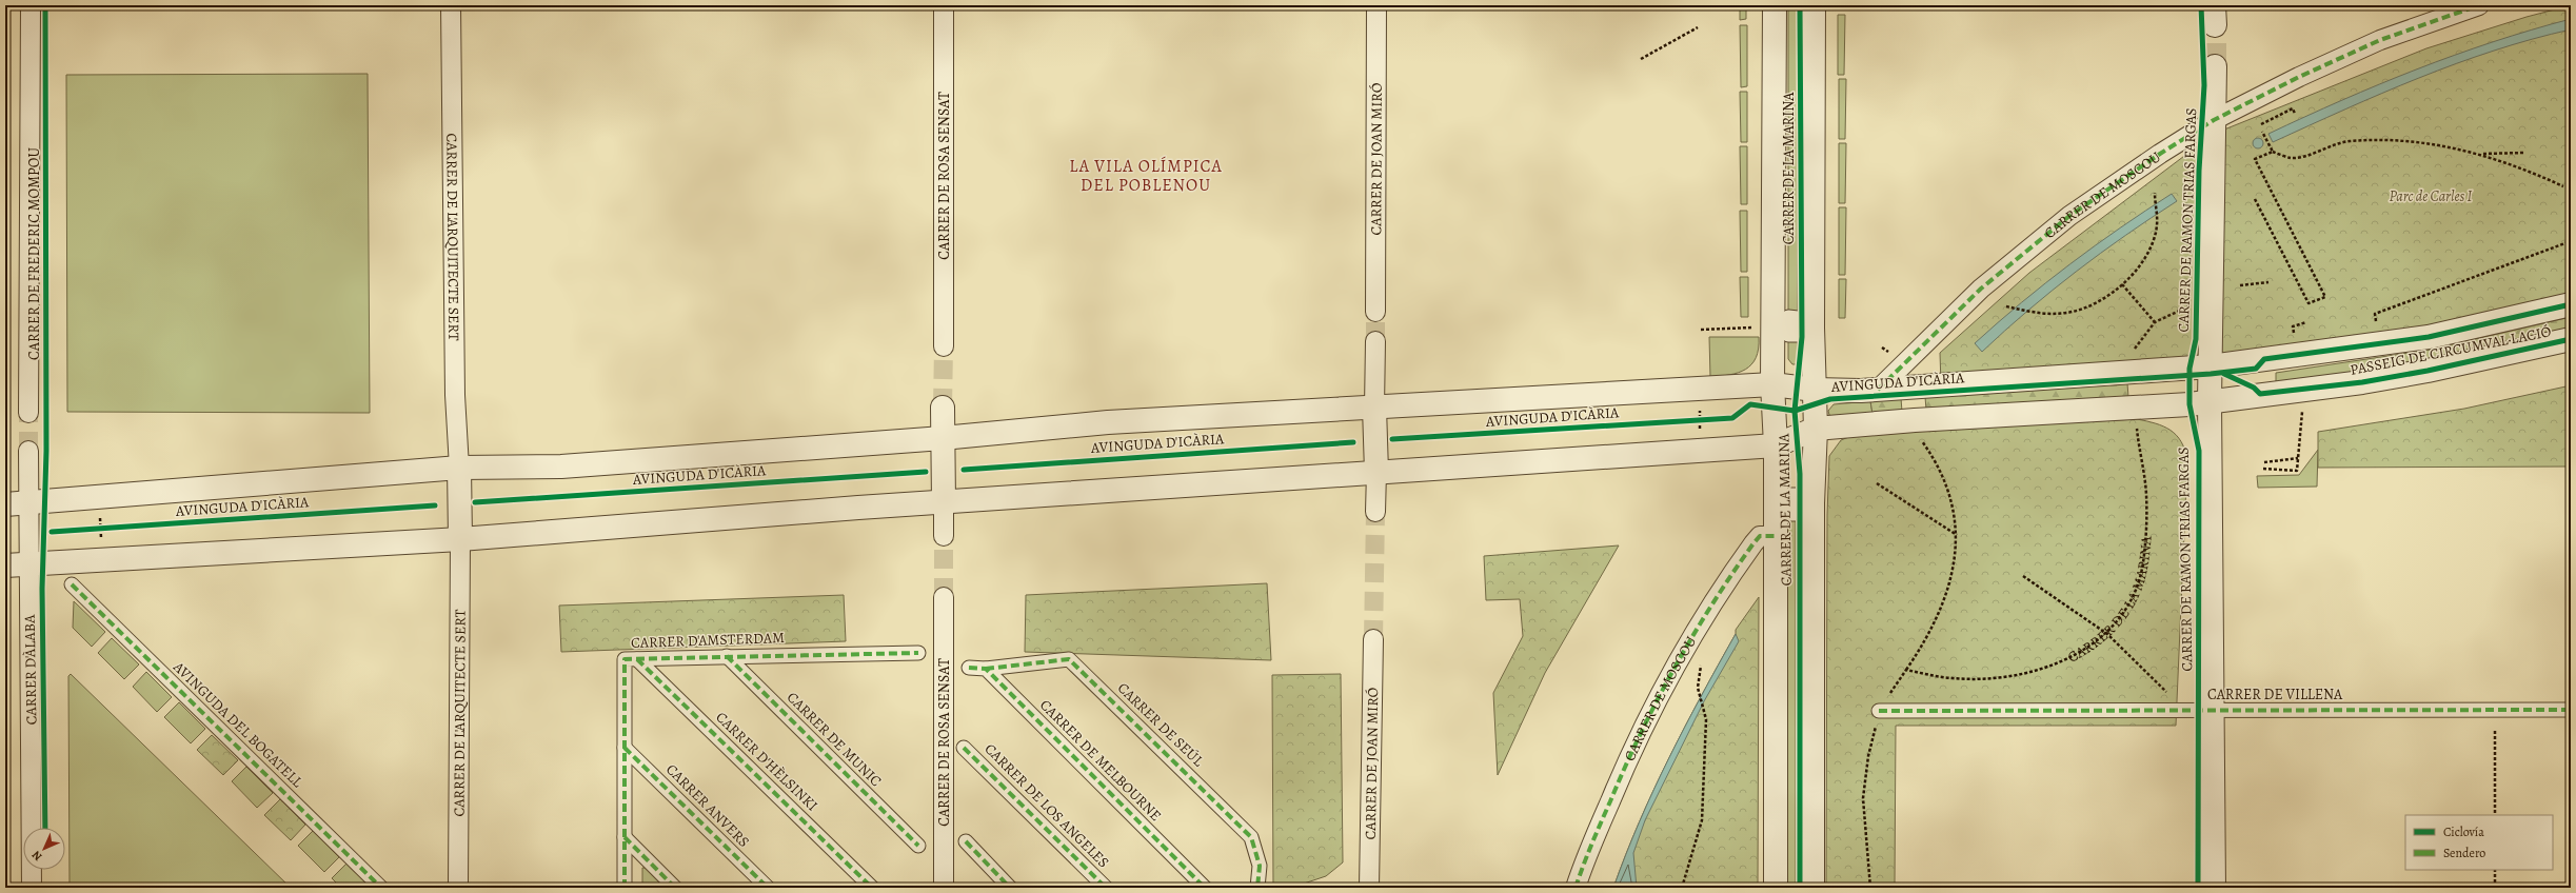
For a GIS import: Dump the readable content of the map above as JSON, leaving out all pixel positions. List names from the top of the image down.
{
  "streets": {
    "street": [
      "CARRER DE JOAN MIRÓ",
      "CARRER DE LA MARINA",
      "CARRER DE ROSA SENSAT",
      "CARRER DE MOSCOU",
      "CARRER DE RAMON TRIAS FARGAS",
      "CARRER DE L'ARQUITECTE SERT",
      "CARRER DE FREDERIC MOMPOU",
      "PASSEIG DE CIRCUMVAL·LACIÓ",
      "AVINGUDA D'ICÀRIA",
      "CARRER D'AMSTERDAM",
      "CARRER D'ÀLABA",
      "CARRER DE VILLENA",
      "AVINGUDA DEL BOGATELL",
      "CARRER DE SEÚL",
      "CARRER DE MUNIC",
      "CARRER DE MELBOURNE",
      "CARRER D'HÈLSINKI",
      "CARRER ANVERS",
      "CARRER DE LOS ANGELES"
    ]
  },
  "crossings": [
    ["CARRER DE LA MARINA", "CARRER DE MOSCOU"],
    ["CARRER DE LA MARINA", "AVINGUDA D'ICÀRIA"],
    ["CARRER DE MOSCOU", "CARRER DE RAMON TRIAS FARGAS"],
    ["CARRER DE MOSCOU", "AVINGUDA D'ICÀRIA"],
    ["CARRER DE RAMON TRIAS FARGAS", "PASSEIG DE CIRCUMVAL·LACIÓ"],
    ["CARRER DE RAMON TRIAS FARGAS", "AVINGUDA D'ICÀRIA"],
    ["CARRER DE RAMON TRIAS FARGAS", "CARRER DE VILLENA"],
    ["CARRER DE L'ARQUITECTE SERT", "AVINGUDA D'ICÀRIA"],
    ["PASSEIG DE CIRCUMVAL·LACIÓ", "AVINGUDA D'ICÀRIA"],
    ["AVINGUDA D'ICÀRIA", "CARRER D'ÀLABA"],
    ["CARRER D'AMSTERDAM", "CARRER DE MUNIC"],
    ["CARRER D'AMSTERDAM", "CARRER D'HÈLSINKI"],
    ["CARRER D'AMSTERDAM", "CARRER ANVERS"],
    ["CARRER DE SEÚL", "CARRER DE MELBOURNE"]
  ],
  "districts": ["LA VILA OLÍMPICA DEL POBLENOU"],
  "parks": ["Parc de Carles I"],
  "legend": ["Ciclovía", "Sendero"],
  "north": "bottom left"
}
